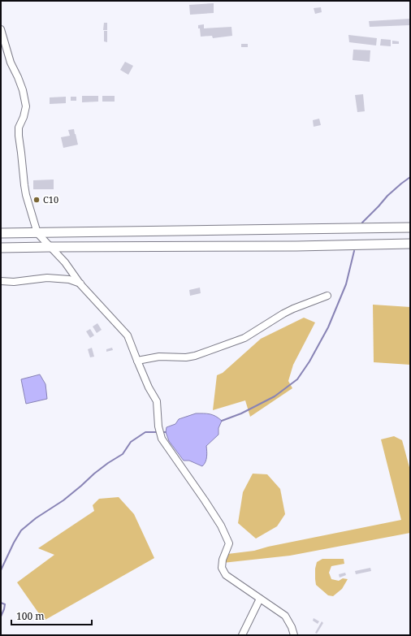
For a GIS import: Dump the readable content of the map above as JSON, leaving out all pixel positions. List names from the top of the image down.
{
  "places": ["C10"],
  "scale_bar": "100 m"
}
